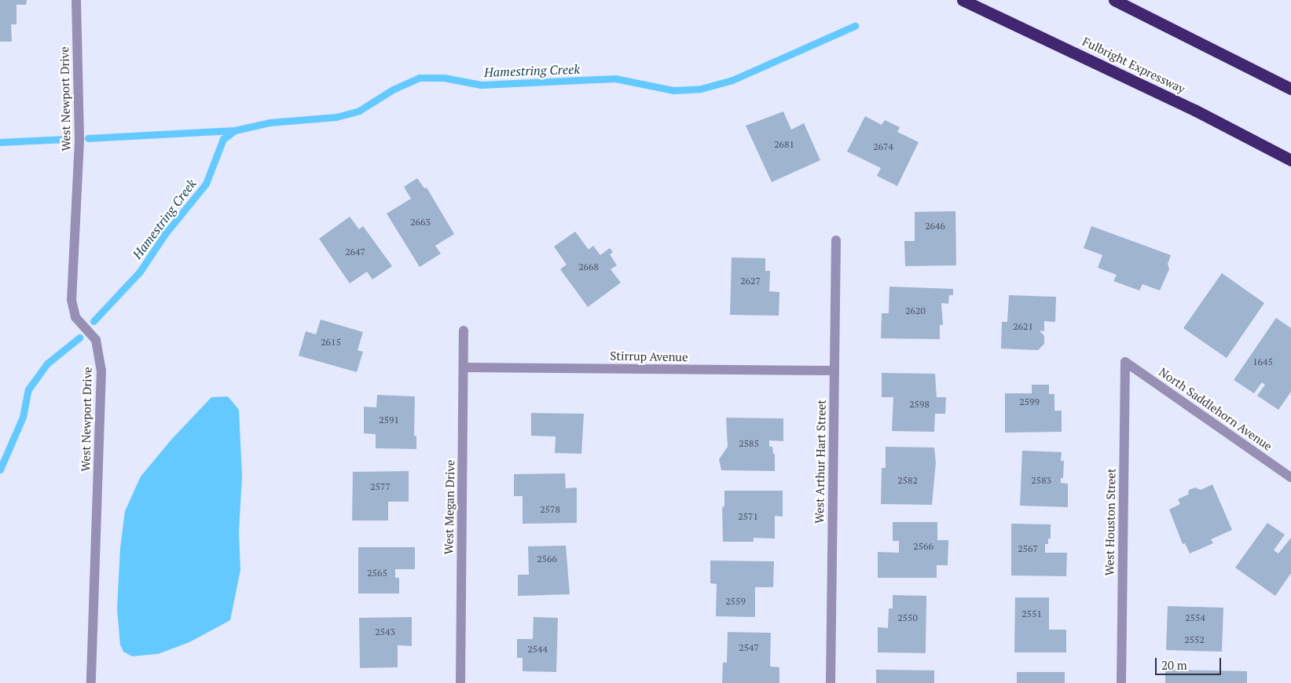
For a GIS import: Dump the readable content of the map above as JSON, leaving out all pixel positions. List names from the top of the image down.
{
  "streets": {
    "highway": ["Fulbright Expressway"],
    "street": [
      "West Newport Drive",
      "Stirrup Avenue",
      "North Saddlehorn Avenue",
      "West Arthur Hart Street",
      "West Megan Drive",
      "West Houston Street"
    ]
  },
  "crossings": [
    ["Stirrup Avenue", "West Arthur Hart Street"],
    ["Stirrup Avenue", "West Megan Drive"],
    ["North Saddlehorn Avenue", "West Houston Street"]
  ],
  "water": ["Hamestring Creek"],
  "house_numbers": [
    "2681",
    "2674",
    "2663",
    "2646",
    "2647",
    "2668",
    "2627",
    "2620",
    "2621",
    "2615",
    "1645",
    "2599",
    "2598",
    "2591",
    "2585",
    "2582",
    "2583",
    "2577",
    "2578",
    "2571",
    "2566",
    "2567",
    "2566",
    "2565",
    "2559",
    "2551",
    "2550",
    "2554",
    "2543",
    "2552",
    "2547",
    "2544"
  ],
  "scale_bar": "20 m"
}
